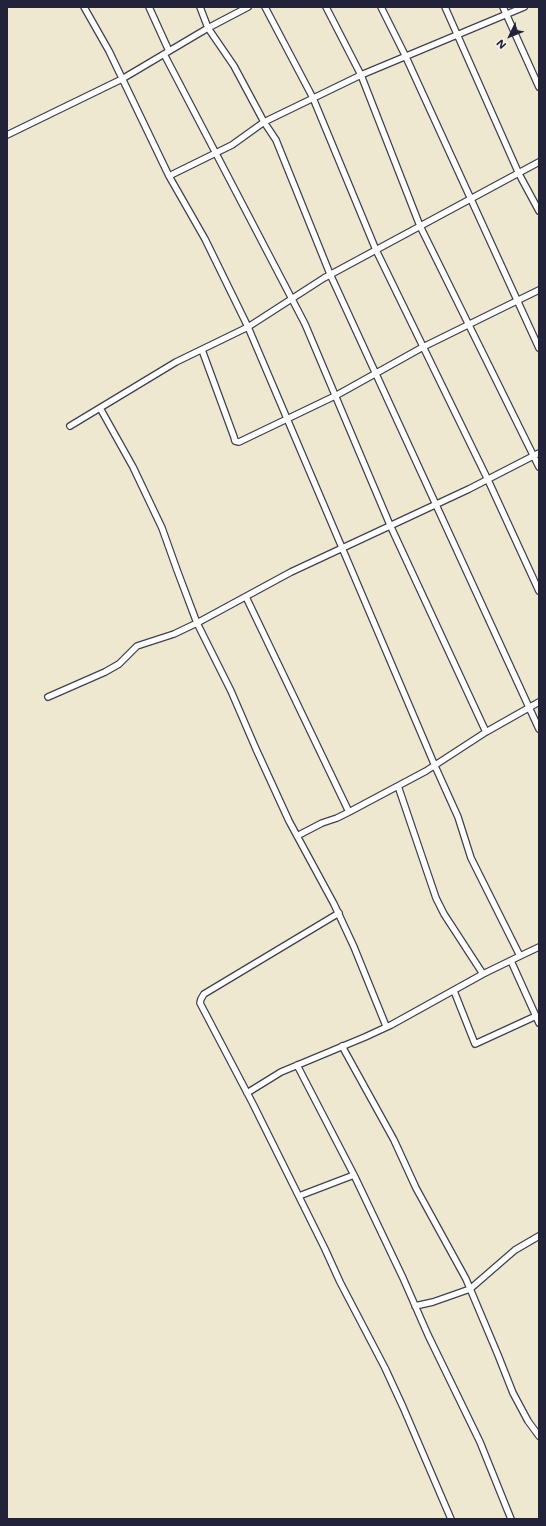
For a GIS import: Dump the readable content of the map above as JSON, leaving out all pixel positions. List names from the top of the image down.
{
  "north": "bottom left"
}
